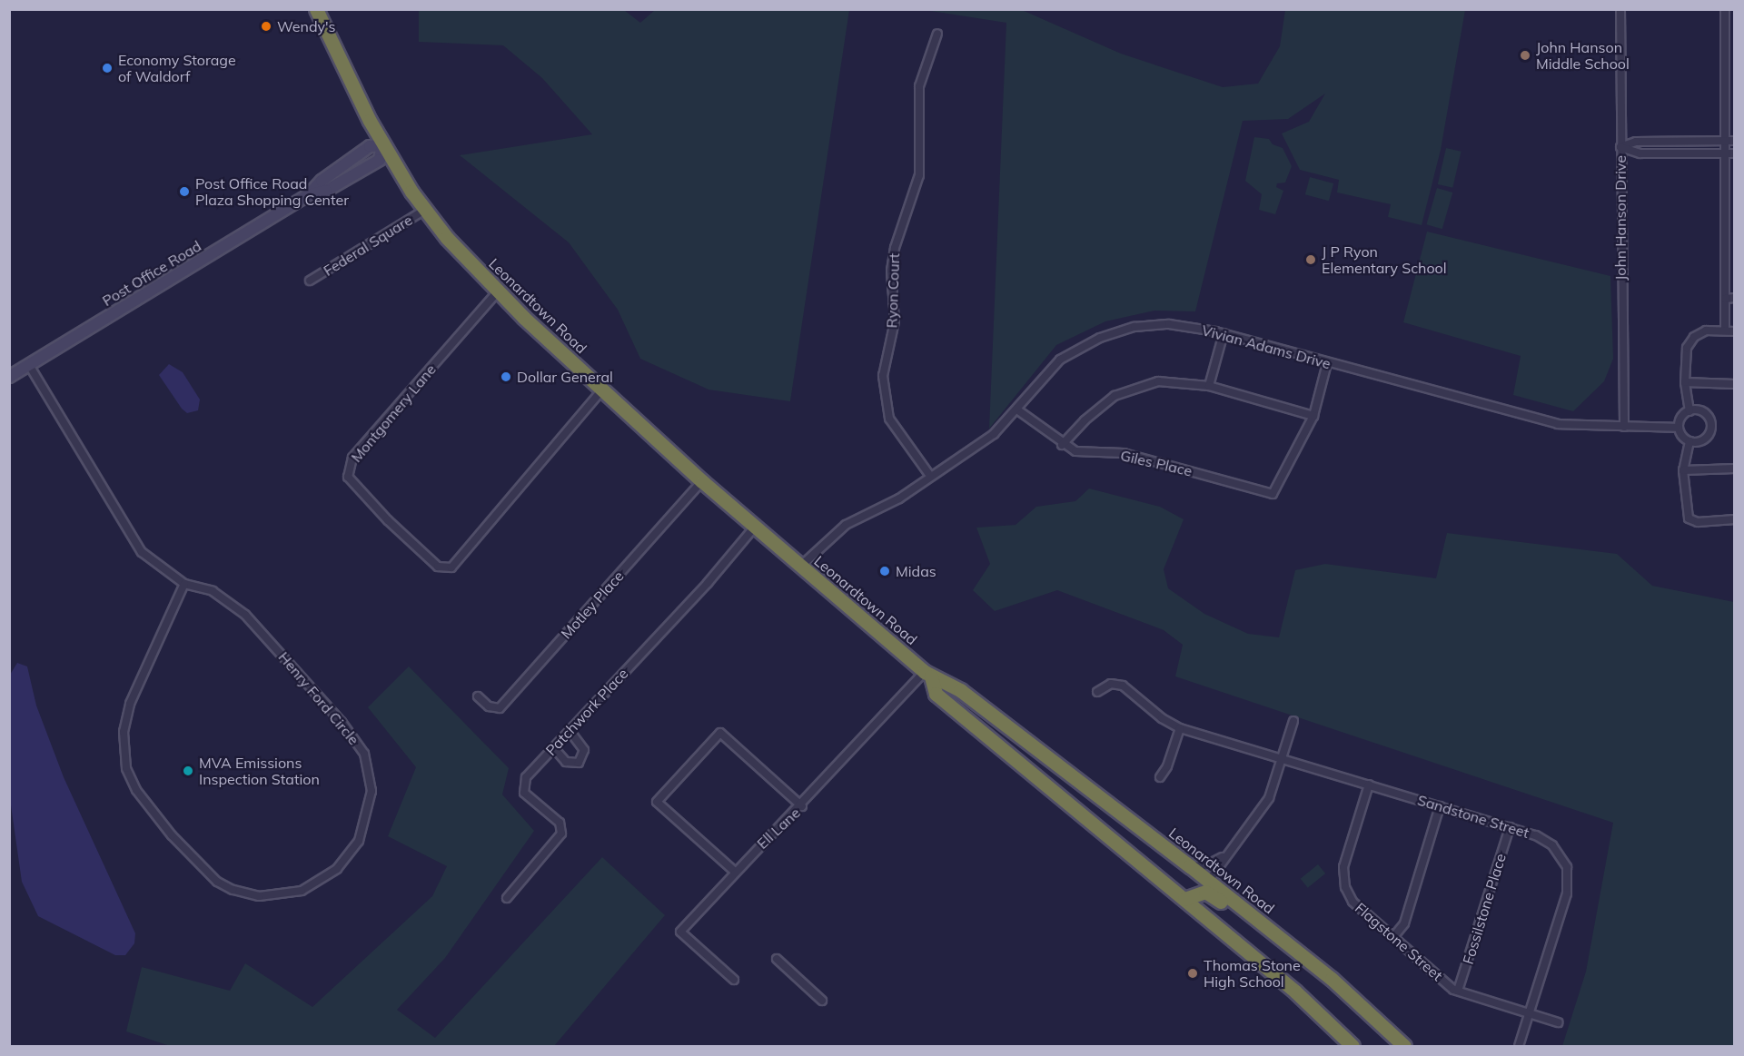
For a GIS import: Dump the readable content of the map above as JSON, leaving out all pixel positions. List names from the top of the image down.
{
  "streets": {
    "highway": ["Leonardtown Road"],
    "street": [
      "John Hanson Drive",
      "Federal Square",
      "Post Office Road",
      "Ryon Court",
      "Vivian Adams Drive",
      "Montgomery Lane",
      "Giles Place",
      "Motley Place",
      "Henry Ford Circle",
      "Patchwork Place",
      "Sandstone Street",
      "Ell Lane",
      "Fossilstone Place",
      "Flagstone Street"
    ]
  },
  "crossings": [
    ["John Hanson Drive", "Vivian Adams Drive"],
    ["Federal Square", "Leonardtown Road"],
    ["Post Office Road", "Leonardtown Road"],
    ["Post Office Road", "Henry Ford Circle"],
    ["Ryon Court", "Vivian Adams Drive"],
    ["Leonardtown Road", "Vivian Adams Drive"],
    ["Leonardtown Road", "Montgomery Lane"],
    ["Leonardtown Road", "Motley Place"],
    ["Leonardtown Road", "Patchwork Place"],
    ["Leonardtown Road", "Ell Lane"],
    ["Vivian Adams Drive", "Giles Place"],
    ["Sandstone Street", "Fossilstone Place"],
    ["Sandstone Street", "Flagstone Street"],
    ["Fossilstone Place", "Flagstone Street"]
  ],
  "places": [
    "Wendy's",
    "John Hanson Middle School",
    "Economy Storage of Waldorf",
    "Post Office Road Plaza Shopping Center",
    "J P Ryon Elementary School",
    "Dollar General",
    "Midas",
    "MVA Emissions Inspection Station",
    "Thomas Stone High School"
  ]
}
